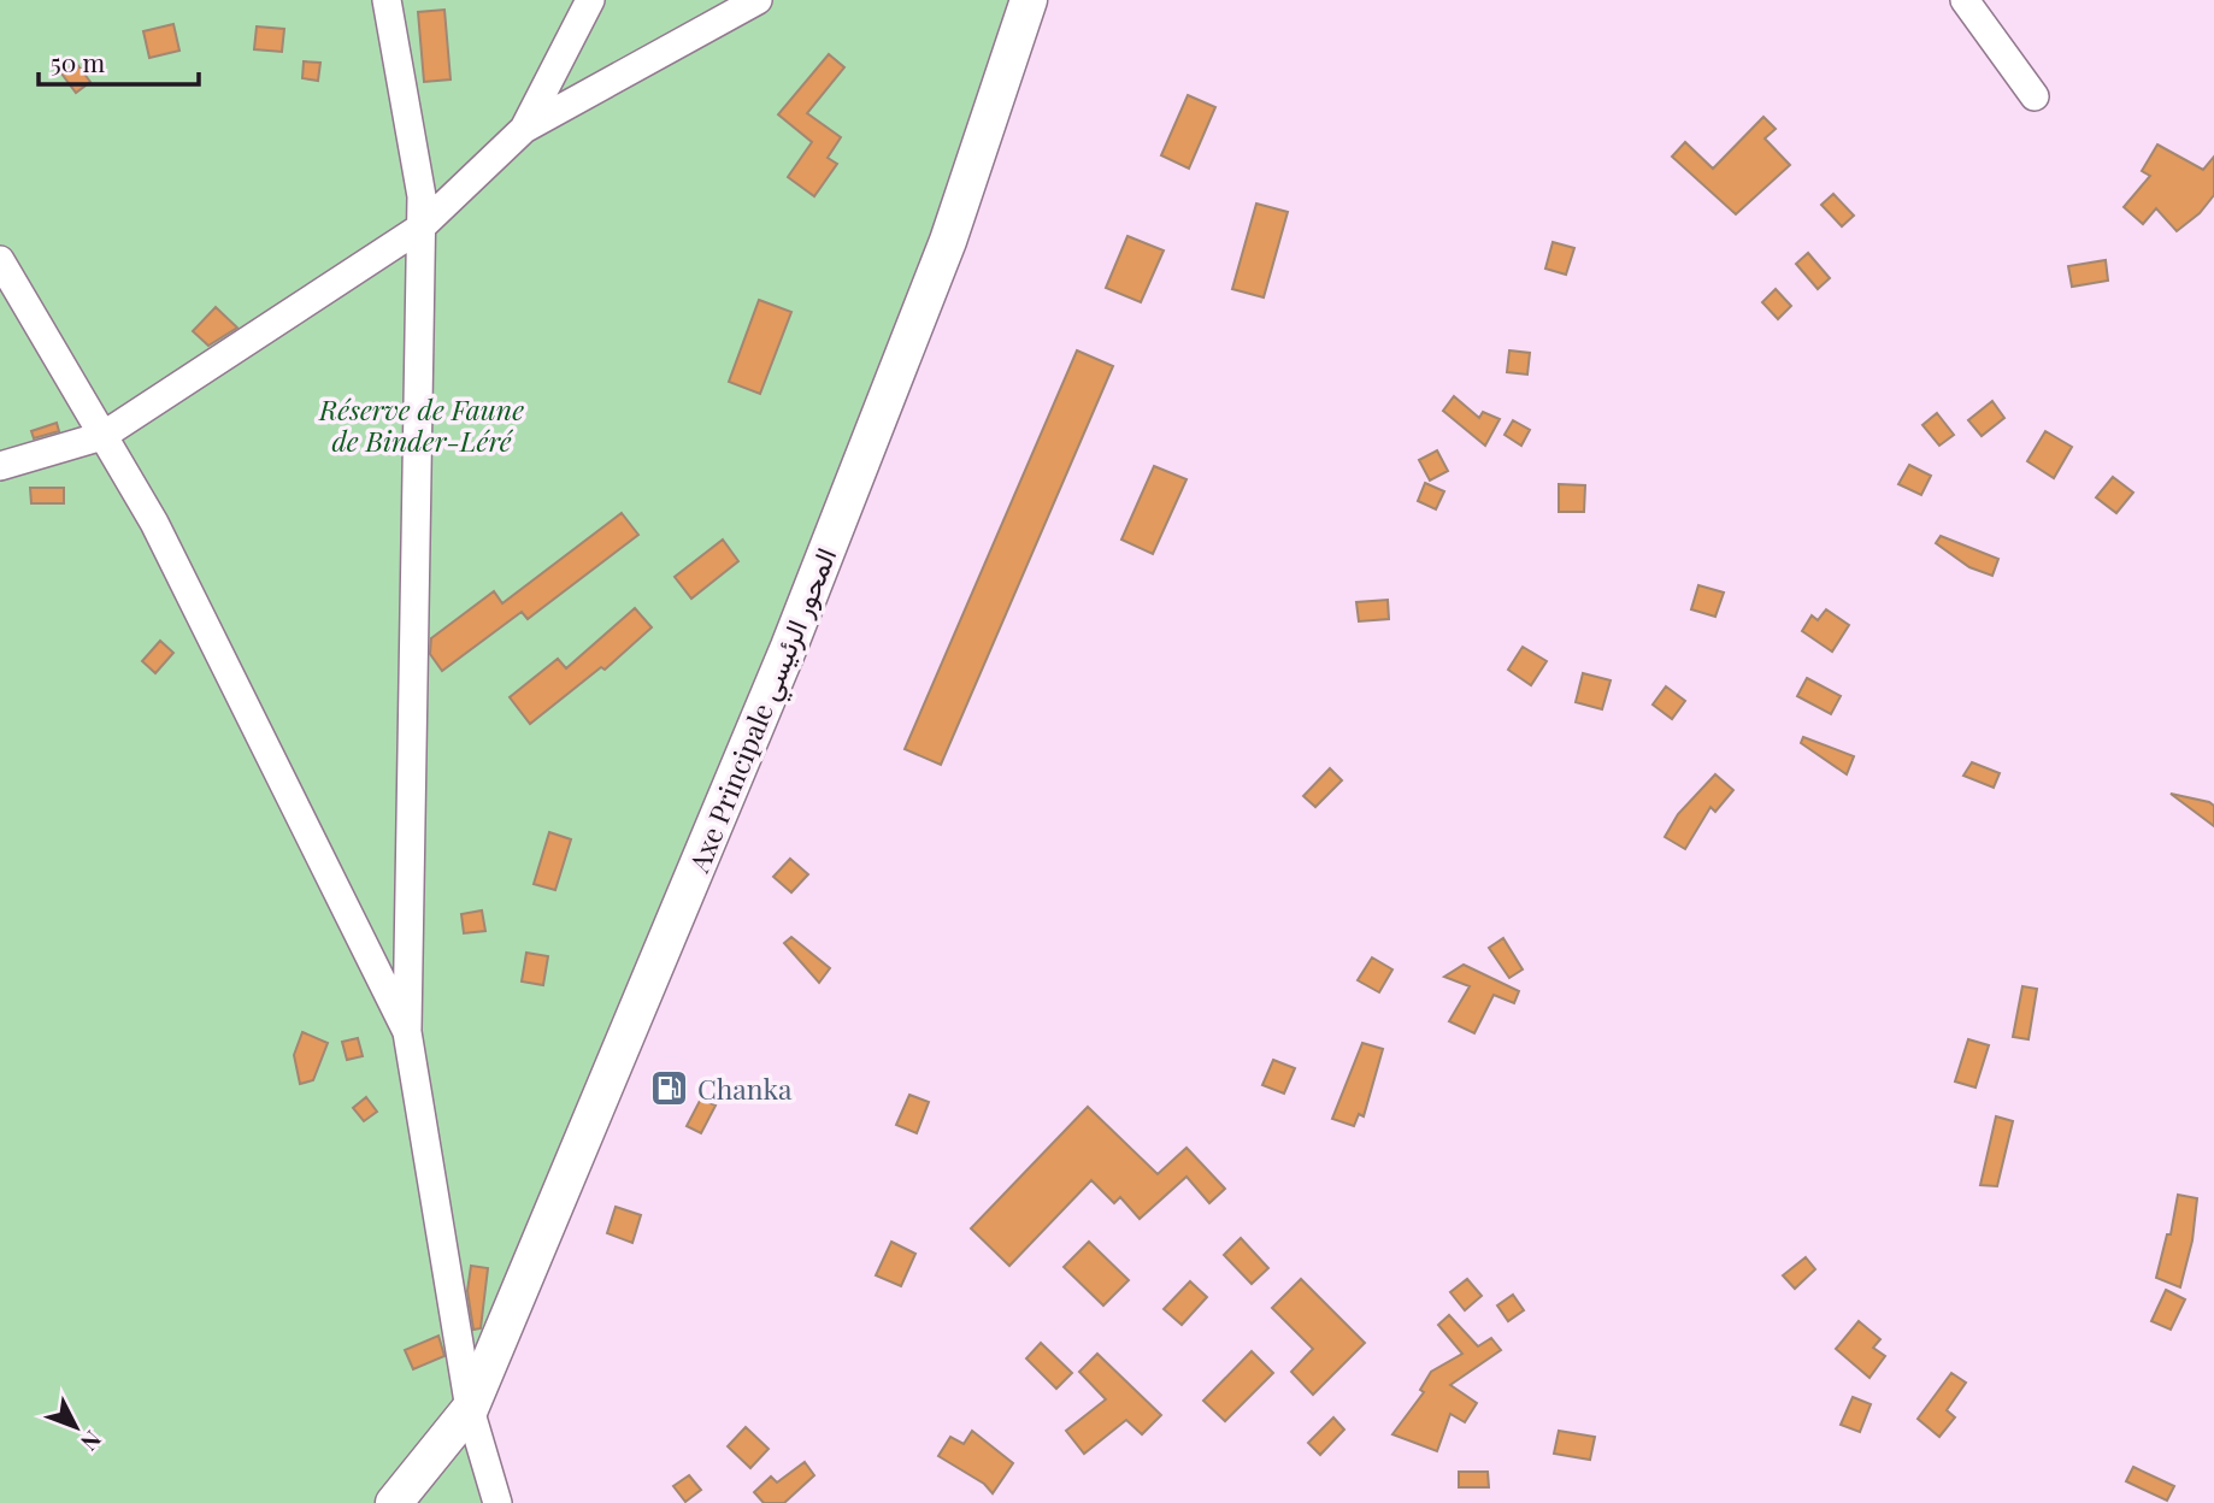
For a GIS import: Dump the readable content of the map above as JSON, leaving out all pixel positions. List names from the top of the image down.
{
  "streets": {
    "main road": ["Axe Principale المحور الرئيسي"]
  },
  "parks": ["Réserve de Faune de Binder-Léré"],
  "places": {
    "fuel station": ["Chanka"]
  },
  "scale_bar": "50 m",
  "north": "bottom right"
}
